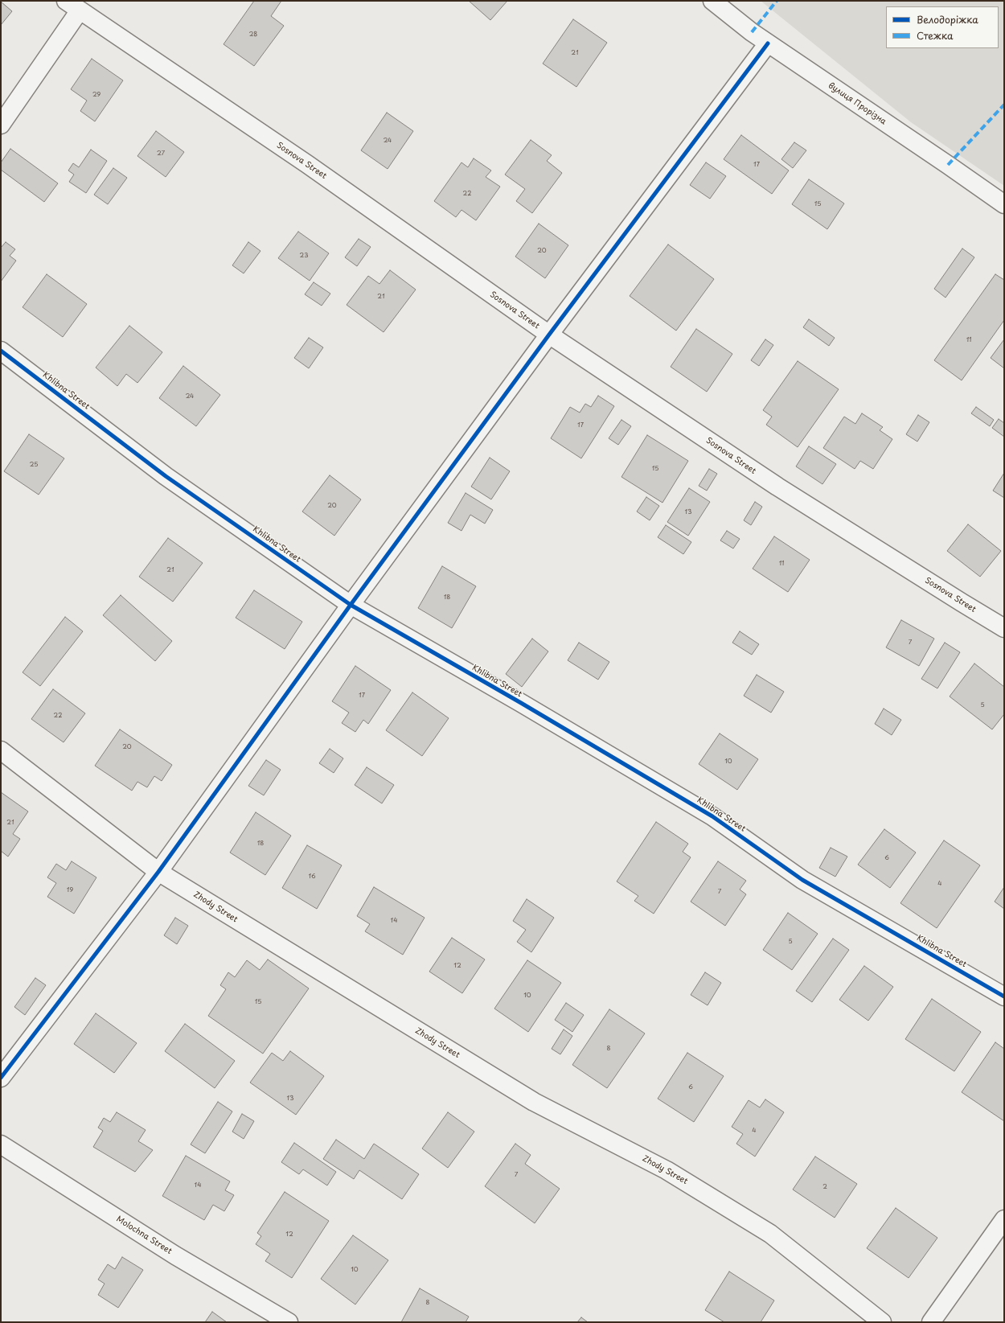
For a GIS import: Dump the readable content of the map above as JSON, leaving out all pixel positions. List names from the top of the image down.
{
  "streets": {
    "street": [
      "вулиця Прорізна",
      "Sosnova Street",
      "Khlibna Street",
      "Zhody Street",
      "Molochna Street"
    ]
  },
  "house_numbers": [
    "28",
    "21",
    "29",
    "24",
    "27",
    "17",
    "22",
    "15",
    "20",
    "23",
    "21",
    "11",
    "24",
    "17",
    "25",
    "15",
    "20",
    "13",
    "11",
    "21",
    "18",
    "7",
    "17",
    "5",
    "22",
    "20",
    "10",
    "21",
    "18",
    "6",
    "16",
    "4",
    "19",
    "7",
    "14",
    "5",
    "12",
    "10",
    "15",
    "8",
    "6",
    "13",
    "4",
    "7",
    "14",
    "2",
    "12",
    "10",
    "8"
  ],
  "legend": ["Велодоріжка", "Стежка"]
}
